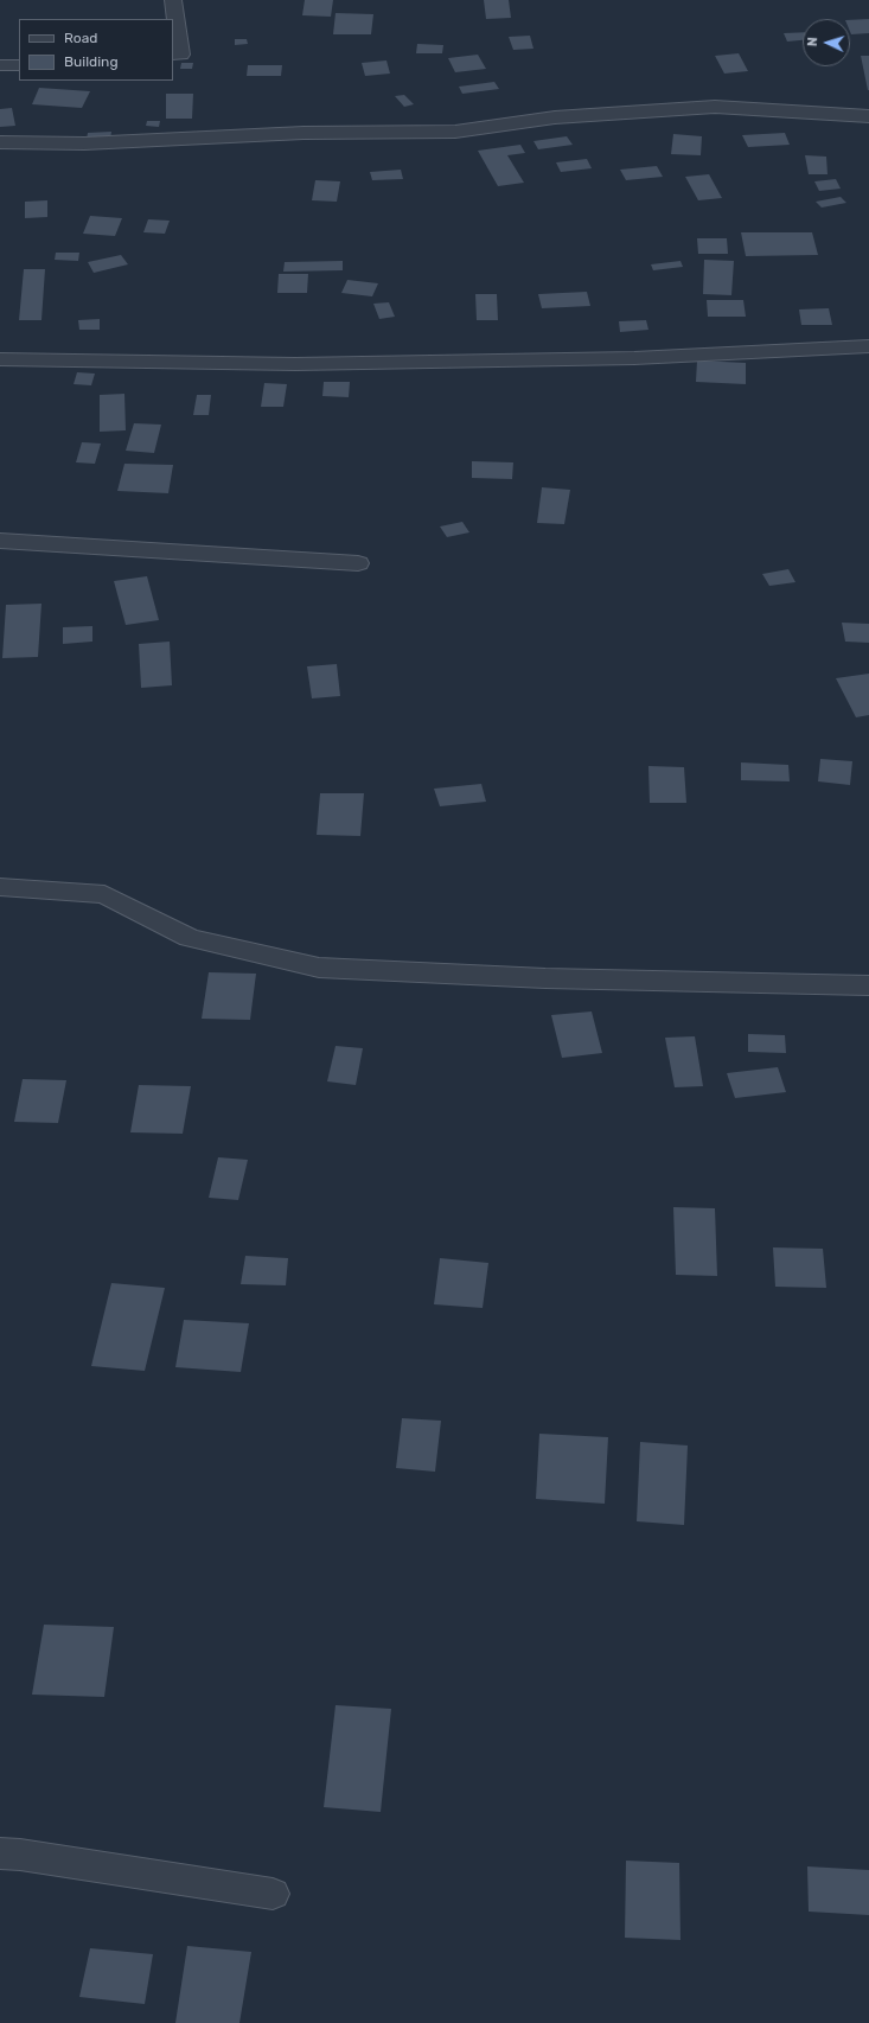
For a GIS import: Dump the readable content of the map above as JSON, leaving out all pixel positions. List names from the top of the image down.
{
  "legend": ["Road", "Building"],
  "north": "left"
}
